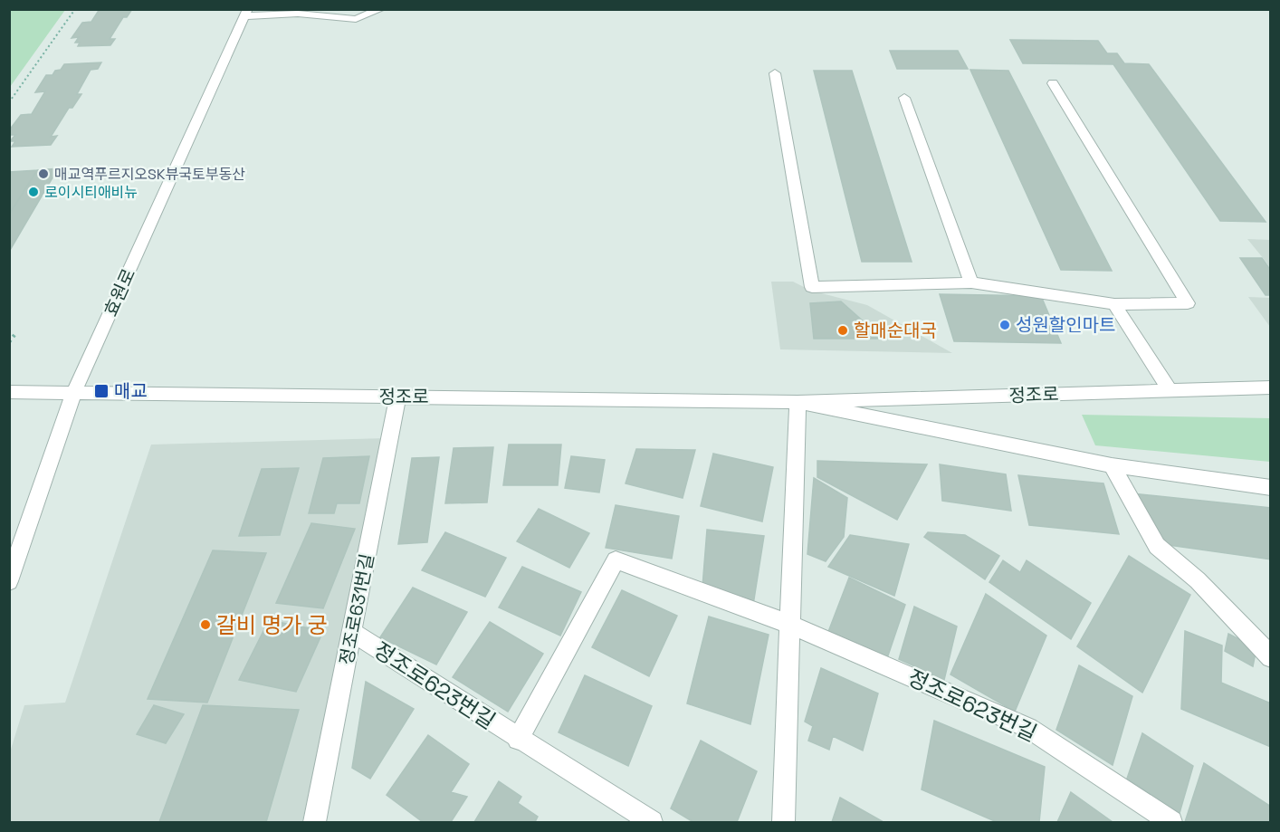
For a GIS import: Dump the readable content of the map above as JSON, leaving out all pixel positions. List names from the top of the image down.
{
  "streets": {
    "street": [
      "효원로",
      "정조로",
      "정조로631번길",
      "정조로623번길"
    ]
  },
  "crossings": [
    ["효원로", "정조로"],
    ["정조로", "정조로631번길"],
    ["정조로631번길", "정조로623번길"]
  ],
  "places": {
    "other": [
      "매교역푸르지오SK뷰국토부동산",
      "로이시티애비뉴",
      "성원할인마트",
      "할매순대국",
      "갈비 명가 궁"
    ],
    "transit": ["매교"]
  }
}
